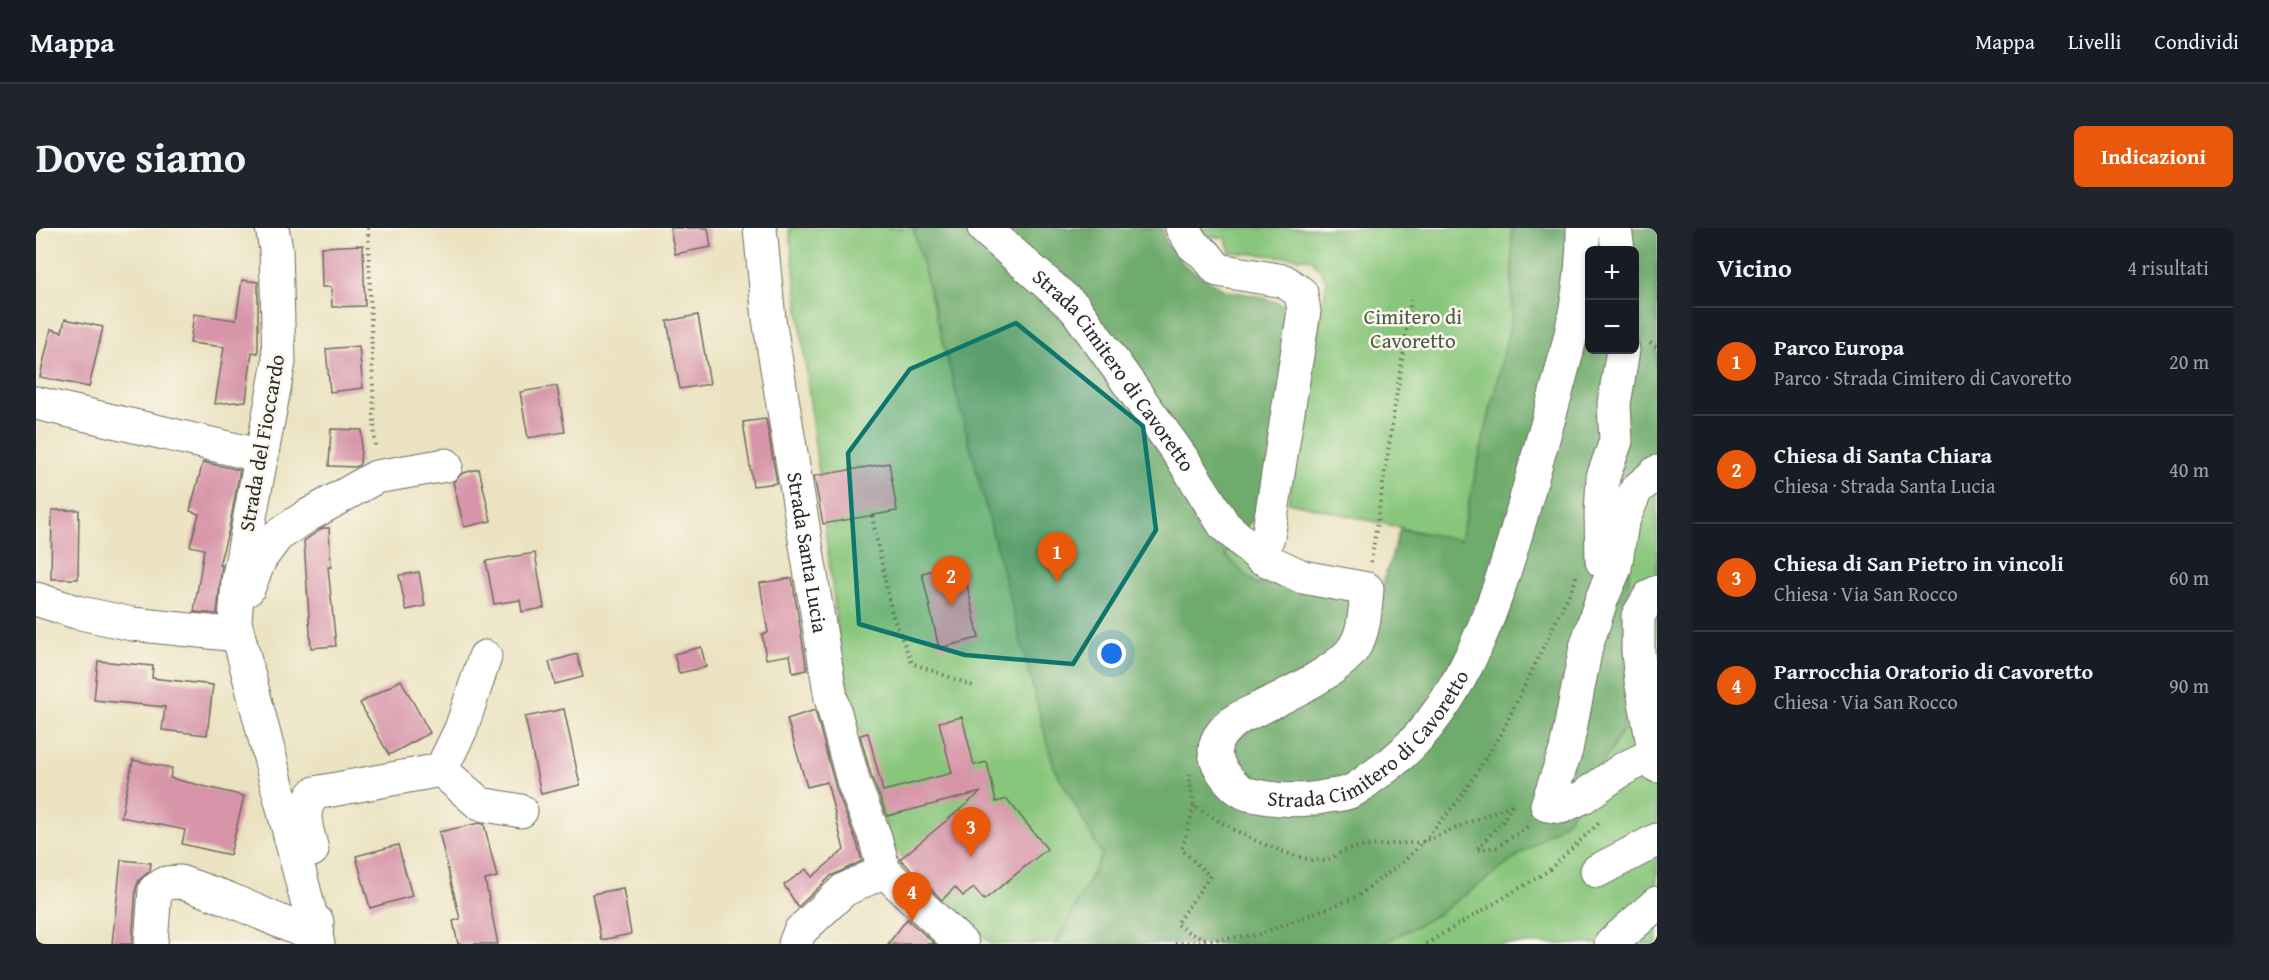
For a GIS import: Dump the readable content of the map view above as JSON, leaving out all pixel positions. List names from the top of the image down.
{
  "streets": {
    "street": ["Strada Cimitero di Cavoretto", "Strada del Fioccardo", "Strada Santa Lucia"]
  },
  "parks": ["Cimitero di Cavoretto"],
  "page": {
    "header": "Mappa",
    "nav": ["Mappa", "Livelli", "Condividi"],
    "title": "Dove siamo",
    "buttons": "Indicazioni",
    "heading": ["Vicino", "4 risultati"],
    "map_buttons": ["+", "−"],
    "list": [
      {
        "mark": "1",
        "name": "Parco Europa",
        "note": "Parco · Strada Cimitero di Cavoretto",
        "value": "20 m"
      },
      {
        "mark": "2",
        "name": "Chiesa di Santa Chiara",
        "note": "Chiesa · Strada Santa Lucia",
        "value": "40 m"
      },
      {
        "mark": "3",
        "name": "Chiesa di San Pietro in vincoli",
        "note": "Chiesa · Via San Rocco",
        "value": "60 m"
      },
      {
        "mark": "4",
        "name": "Parrocchia Oratorio di Cavoretto",
        "note": "Chiesa · Via San Rocco",
        "value": "90 m"
      }
    ],
    "pins": [
      "1",
      "2",
      "3",
      "4"
    ]
  }
}
